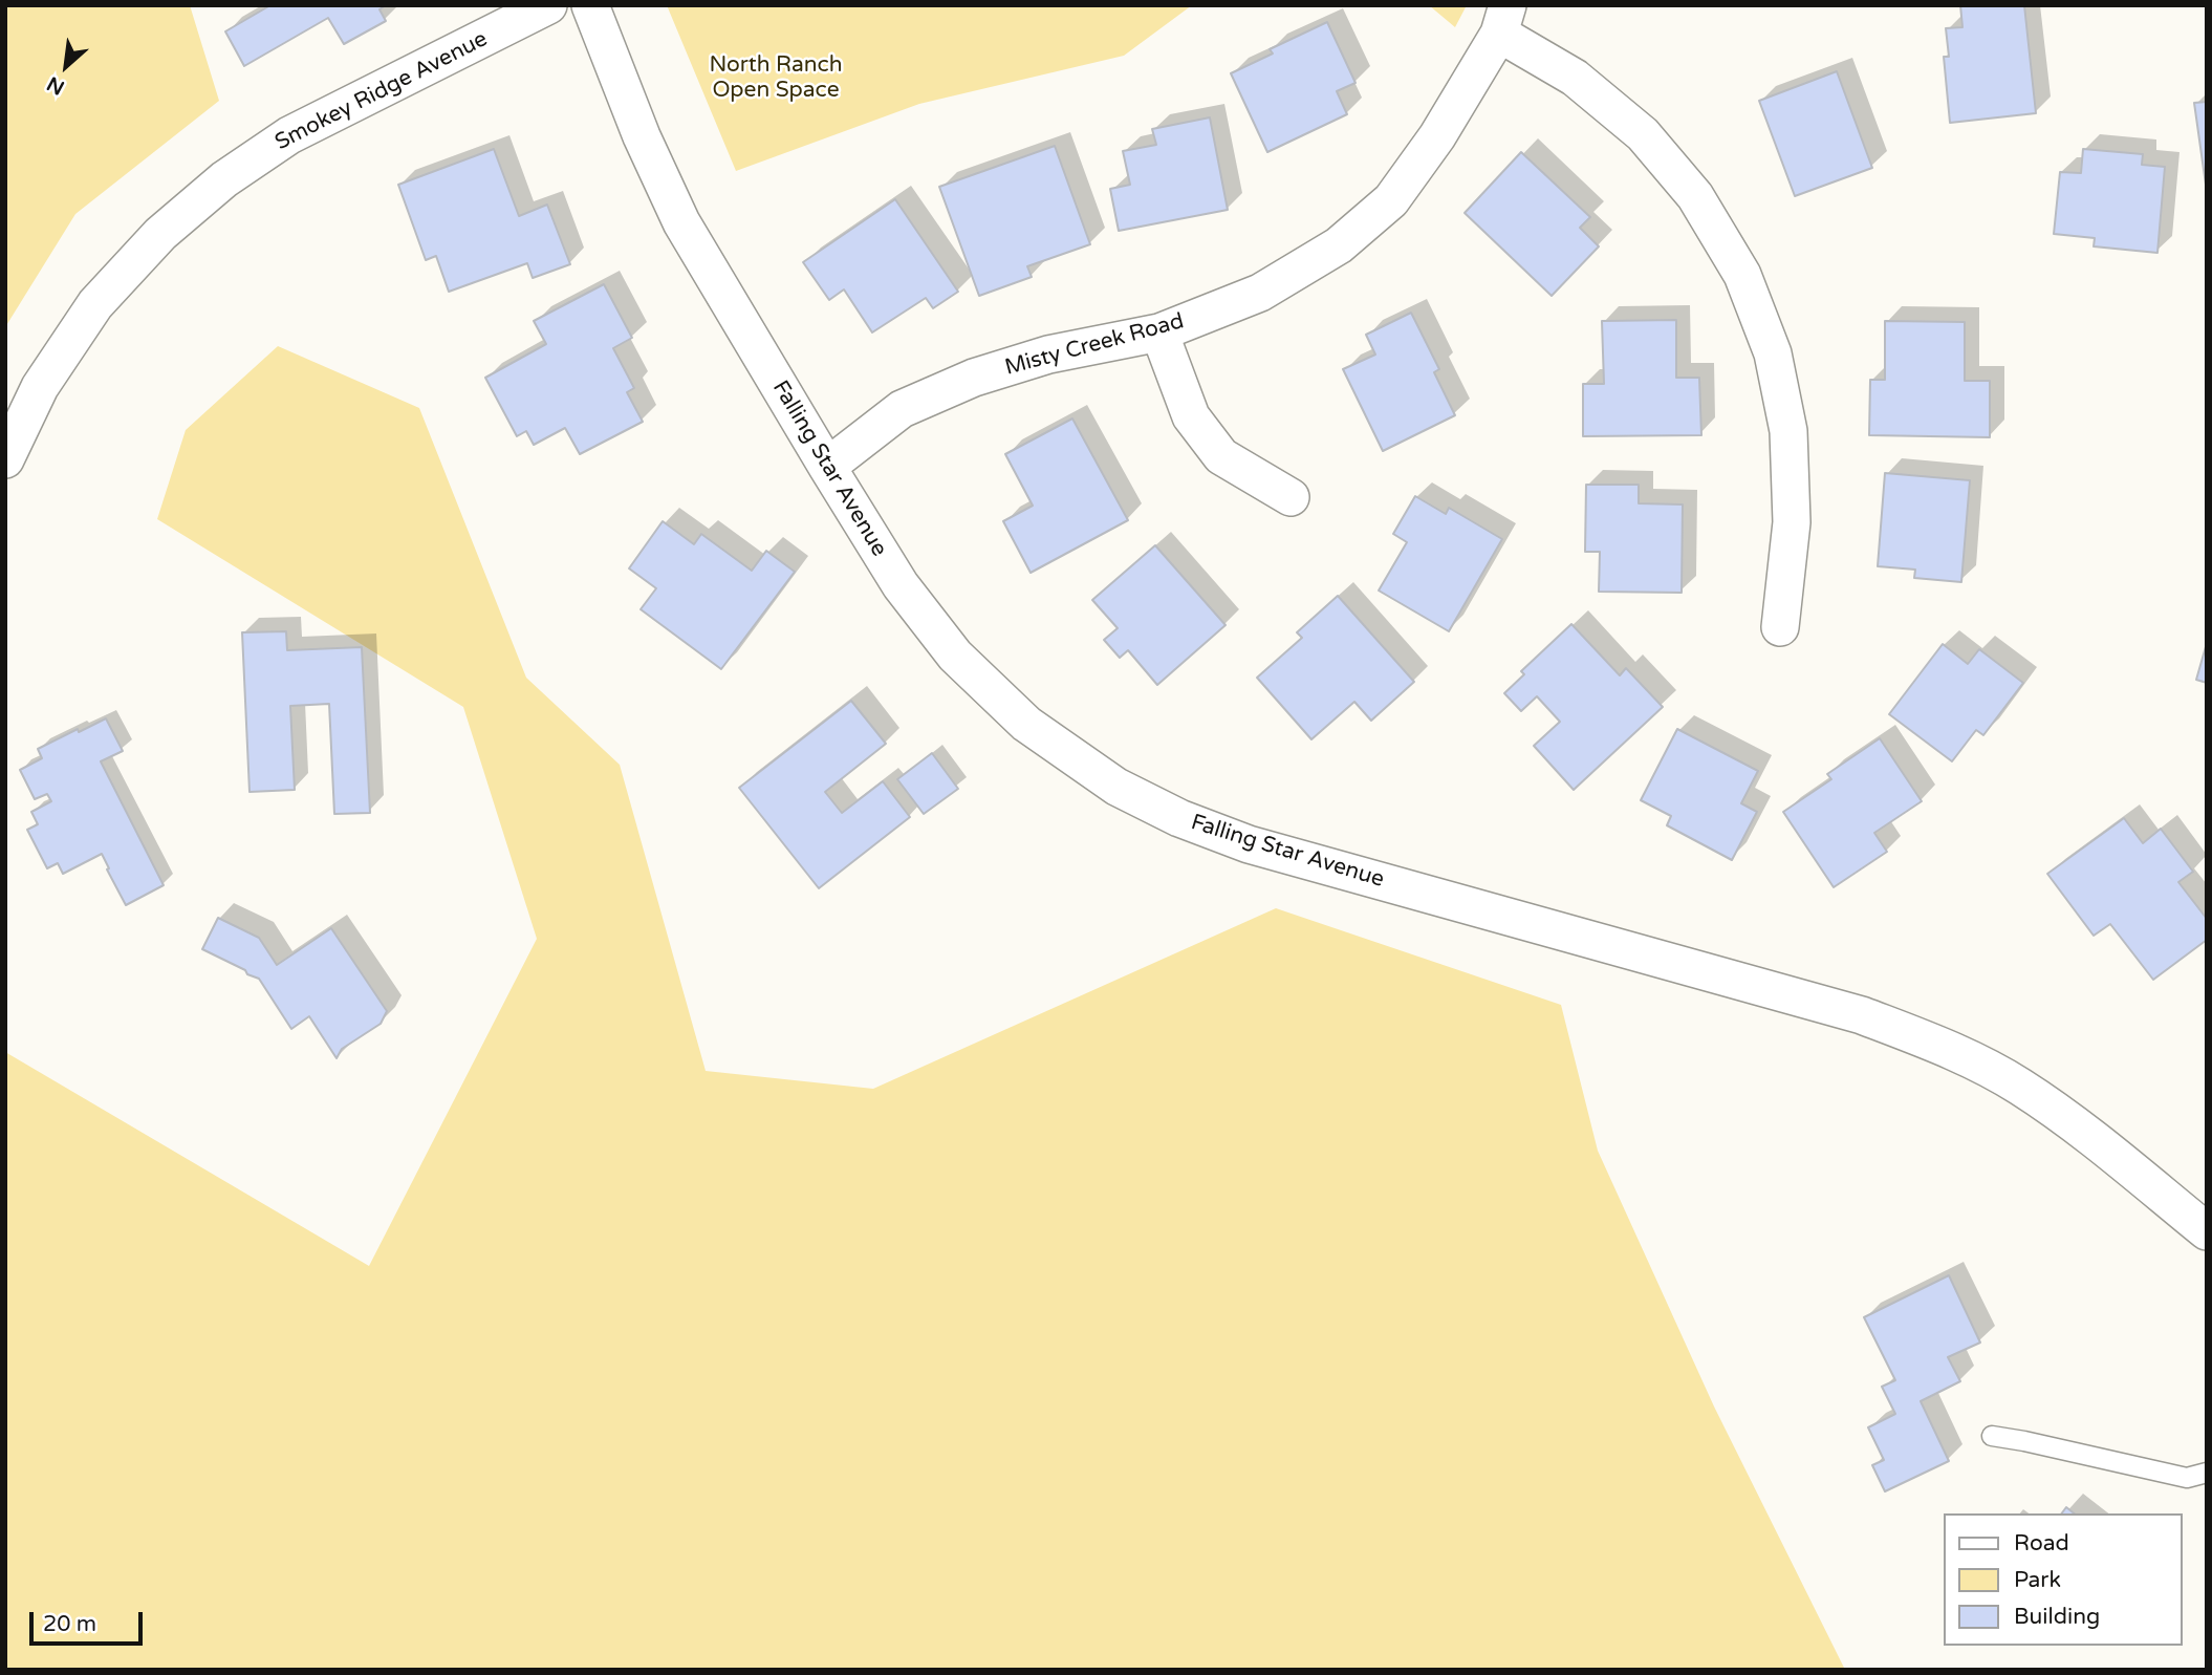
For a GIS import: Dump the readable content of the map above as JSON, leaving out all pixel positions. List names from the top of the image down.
{
  "streets": {
    "street": ["Smokey Ridge Avenue", "Misty Creek Road", "Falling Star Avenue"]
  },
  "crossings": [
    ["Misty Creek Road", "Falling Star Avenue"]
  ],
  "parks": ["North Ranch Open Space"],
  "legend": ["Road", "Park", "Building"],
  "scale_bar": "20 m",
  "north": "bottom left"
}
